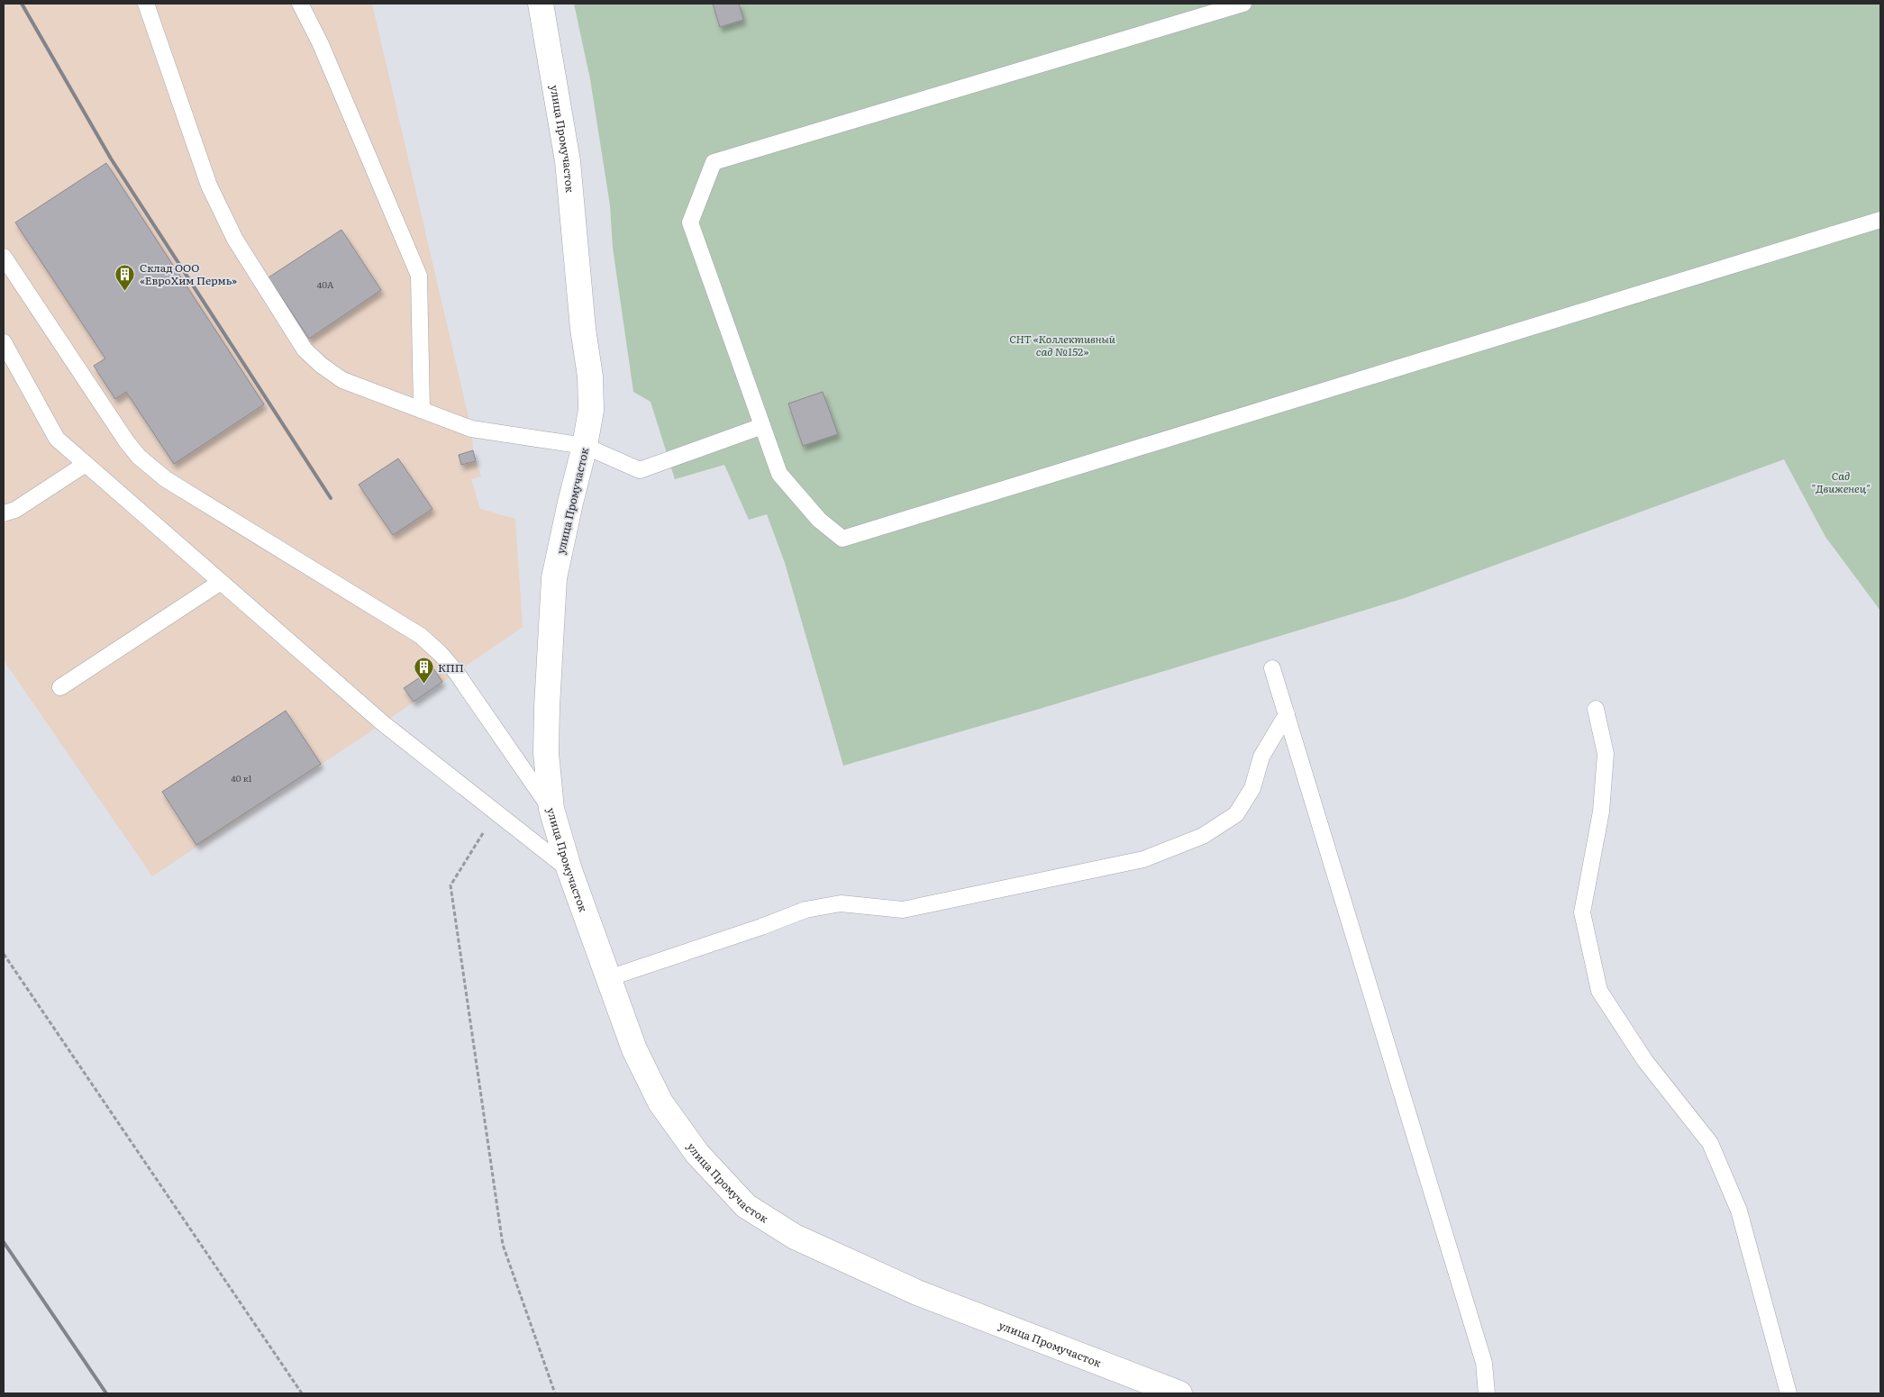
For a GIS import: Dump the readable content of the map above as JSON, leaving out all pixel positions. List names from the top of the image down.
{
  "streets": {
    "street": ["улица Промучасток"]
  },
  "parks": ["СНТ «Коллективный сад №152»", "Сад \"Движенец\""],
  "places": {
    "building": ["Склад ООО «ЕвроХим Пермь»", "КПП"]
  },
  "house_numbers": ["40А", "40 к1"]
}
